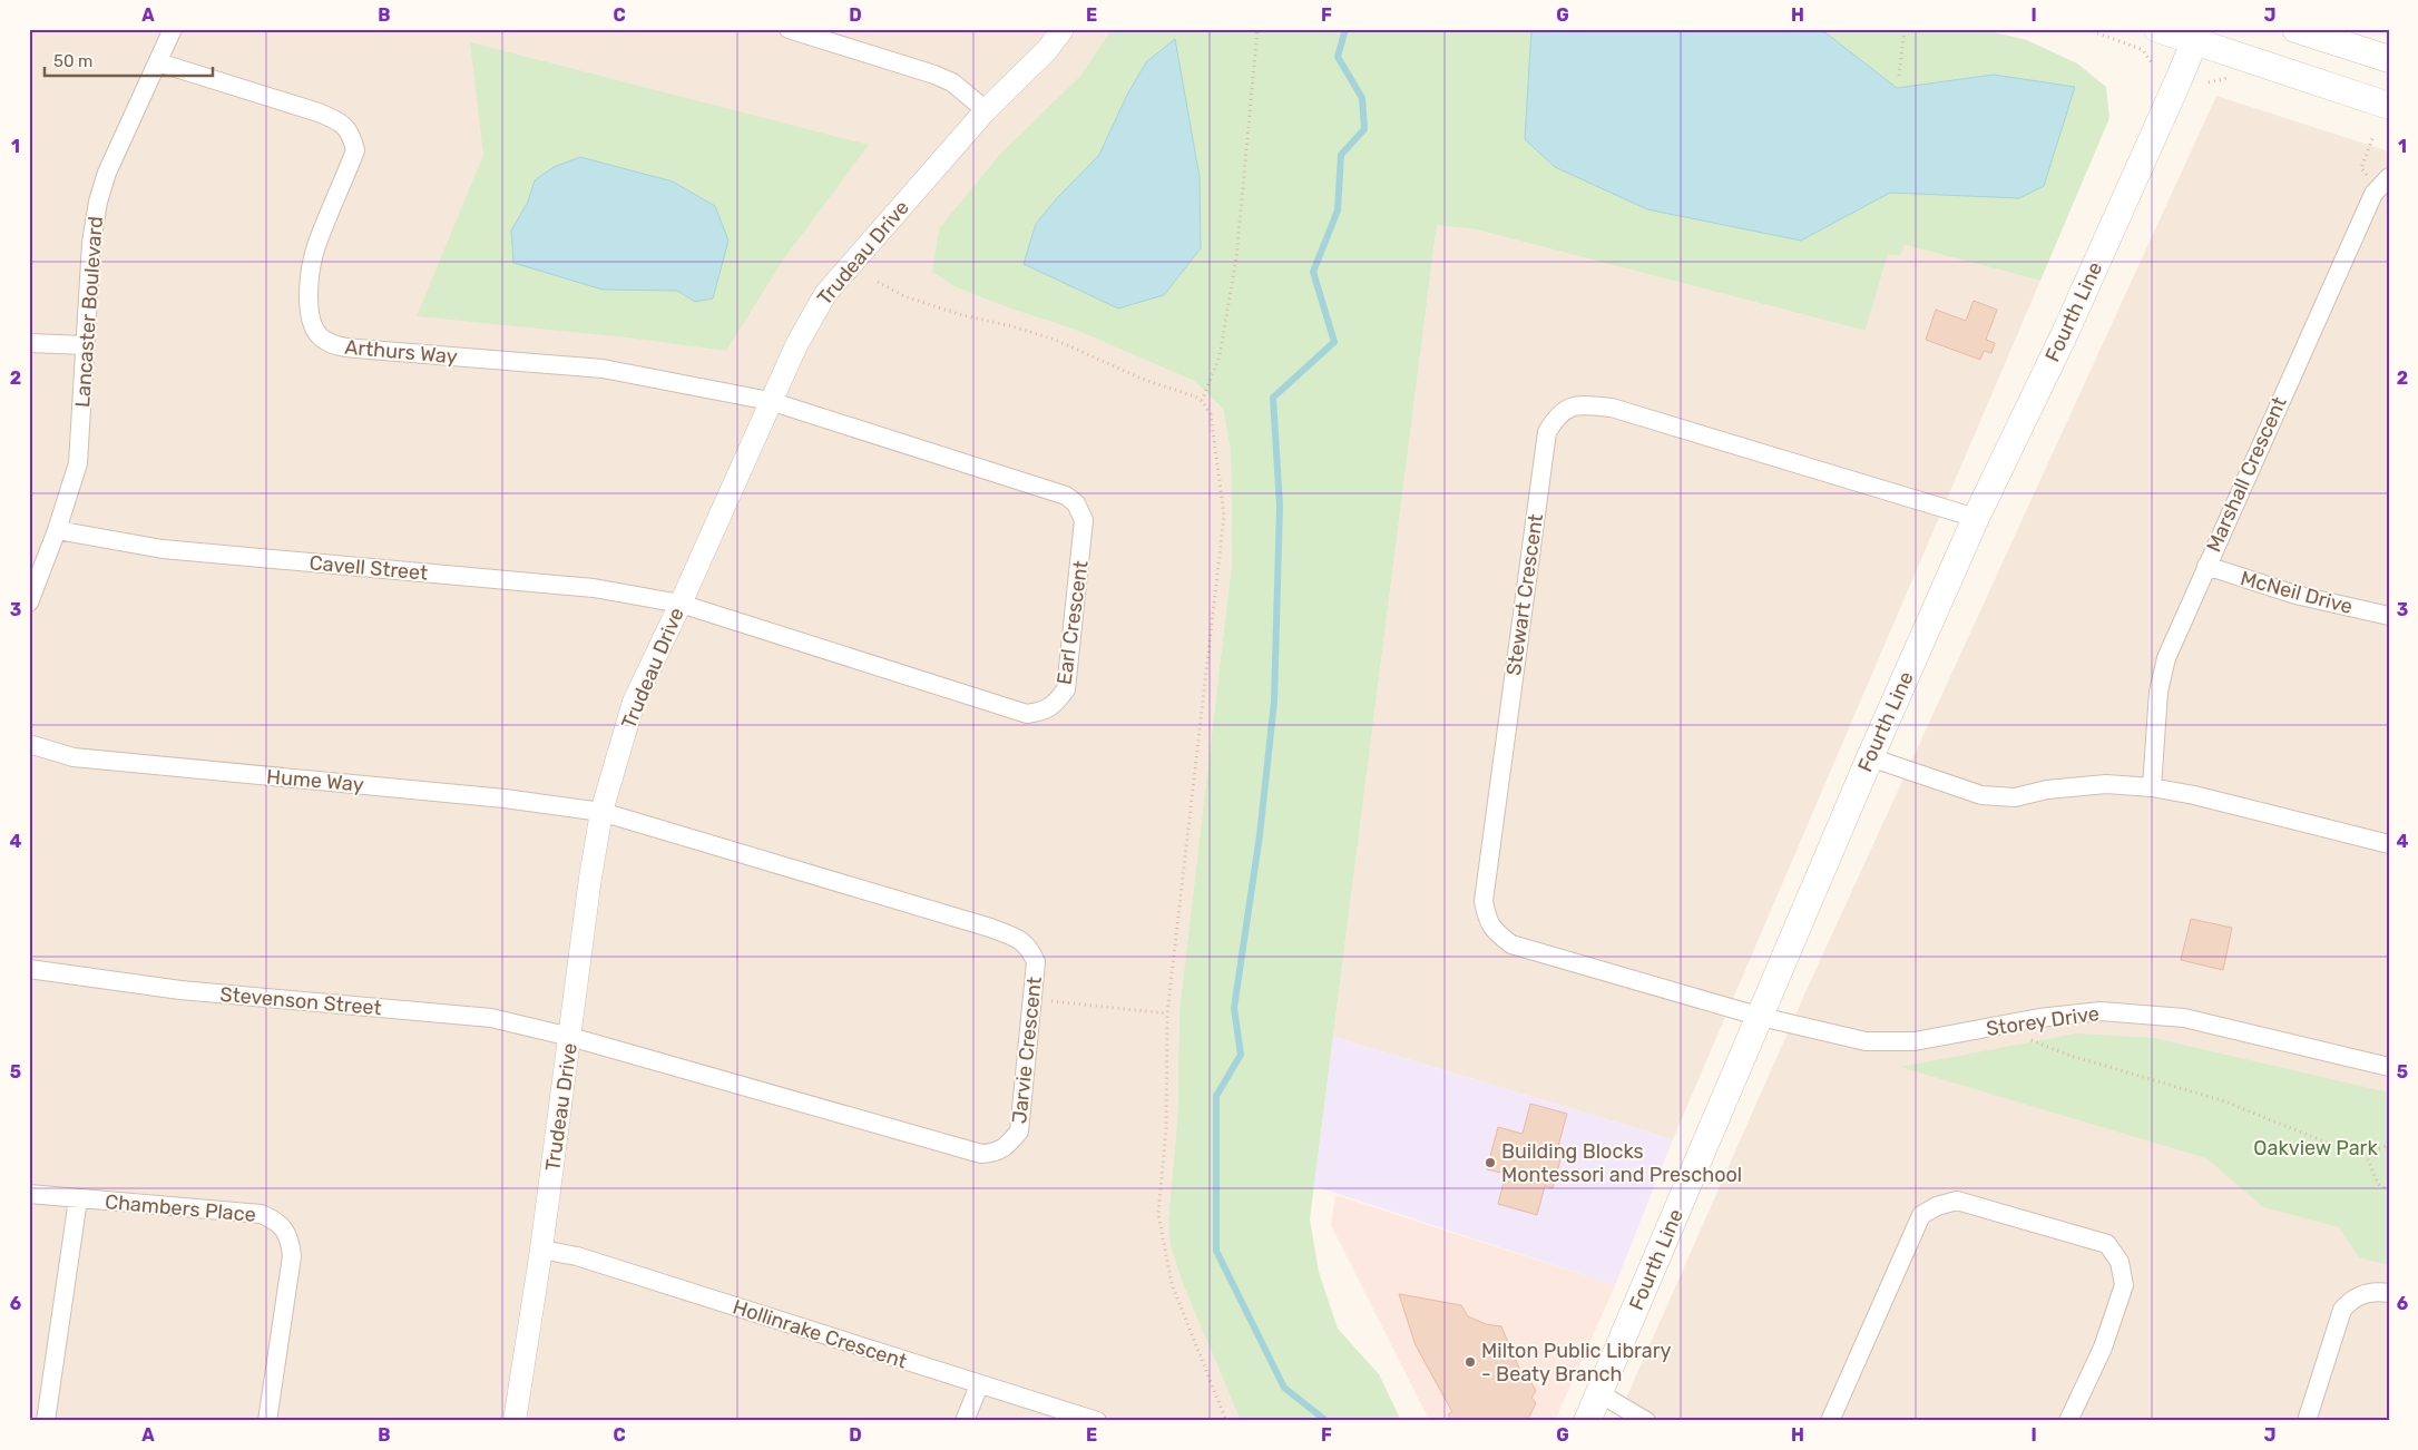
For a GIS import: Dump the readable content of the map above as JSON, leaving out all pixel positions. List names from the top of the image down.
{
  "streets": {
    "main road": ["Fourth Line"],
    "street": [
      "Trudeau Drive",
      "Lancaster Boulevard",
      "Arthurs Way",
      "Marshall Crescent",
      "Cavell Street",
      "McNeil Drive",
      "Stewart Crescent",
      "Earl Crescent",
      "Hume Way",
      "Stevenson Street",
      "Storey Drive",
      "Jarvie Crescent",
      "Chambers Place",
      "Hollinrake Crescent"
    ]
  },
  "crossings": [
    ["Trudeau Drive", "Arthurs Way"],
    ["Trudeau Drive", "Cavell Street"],
    ["Trudeau Drive", "Earl Crescent"],
    ["Trudeau Drive", "Hume Way"],
    ["Trudeau Drive", "Stevenson Street"],
    ["Trudeau Drive", "Jarvie Crescent"],
    ["Trudeau Drive", "Hollinrake Crescent"],
    ["Lancaster Boulevard", "Arthurs Way"],
    ["Lancaster Boulevard", "Cavell Street"],
    ["Fourth Line", "Stewart Crescent"],
    ["Fourth Line", "Storey Drive"],
    ["Arthurs Way", "Earl Crescent"],
    ["Marshall Crescent", "McNeil Drive"],
    ["Cavell Street", "Earl Crescent"],
    ["Stewart Crescent", "Storey Drive"],
    ["Hume Way", "Jarvie Crescent"],
    ["Stevenson Street", "Jarvie Crescent"]
  ],
  "parks": ["Oakview Park"],
  "places": ["Building Blocks Montessori and Preschool", "Milton Public Library - Beaty Branch"],
  "scale_bar": "50 m",
  "grid": {
    "columns": [
      "A",
      "B",
      "C",
      "D",
      "E",
      "F",
      "G",
      "H",
      "I",
      "J"
    ],
    "rows": [
      "1",
      "2",
      "3",
      "4",
      "5",
      "6"
    ]
  }
}
